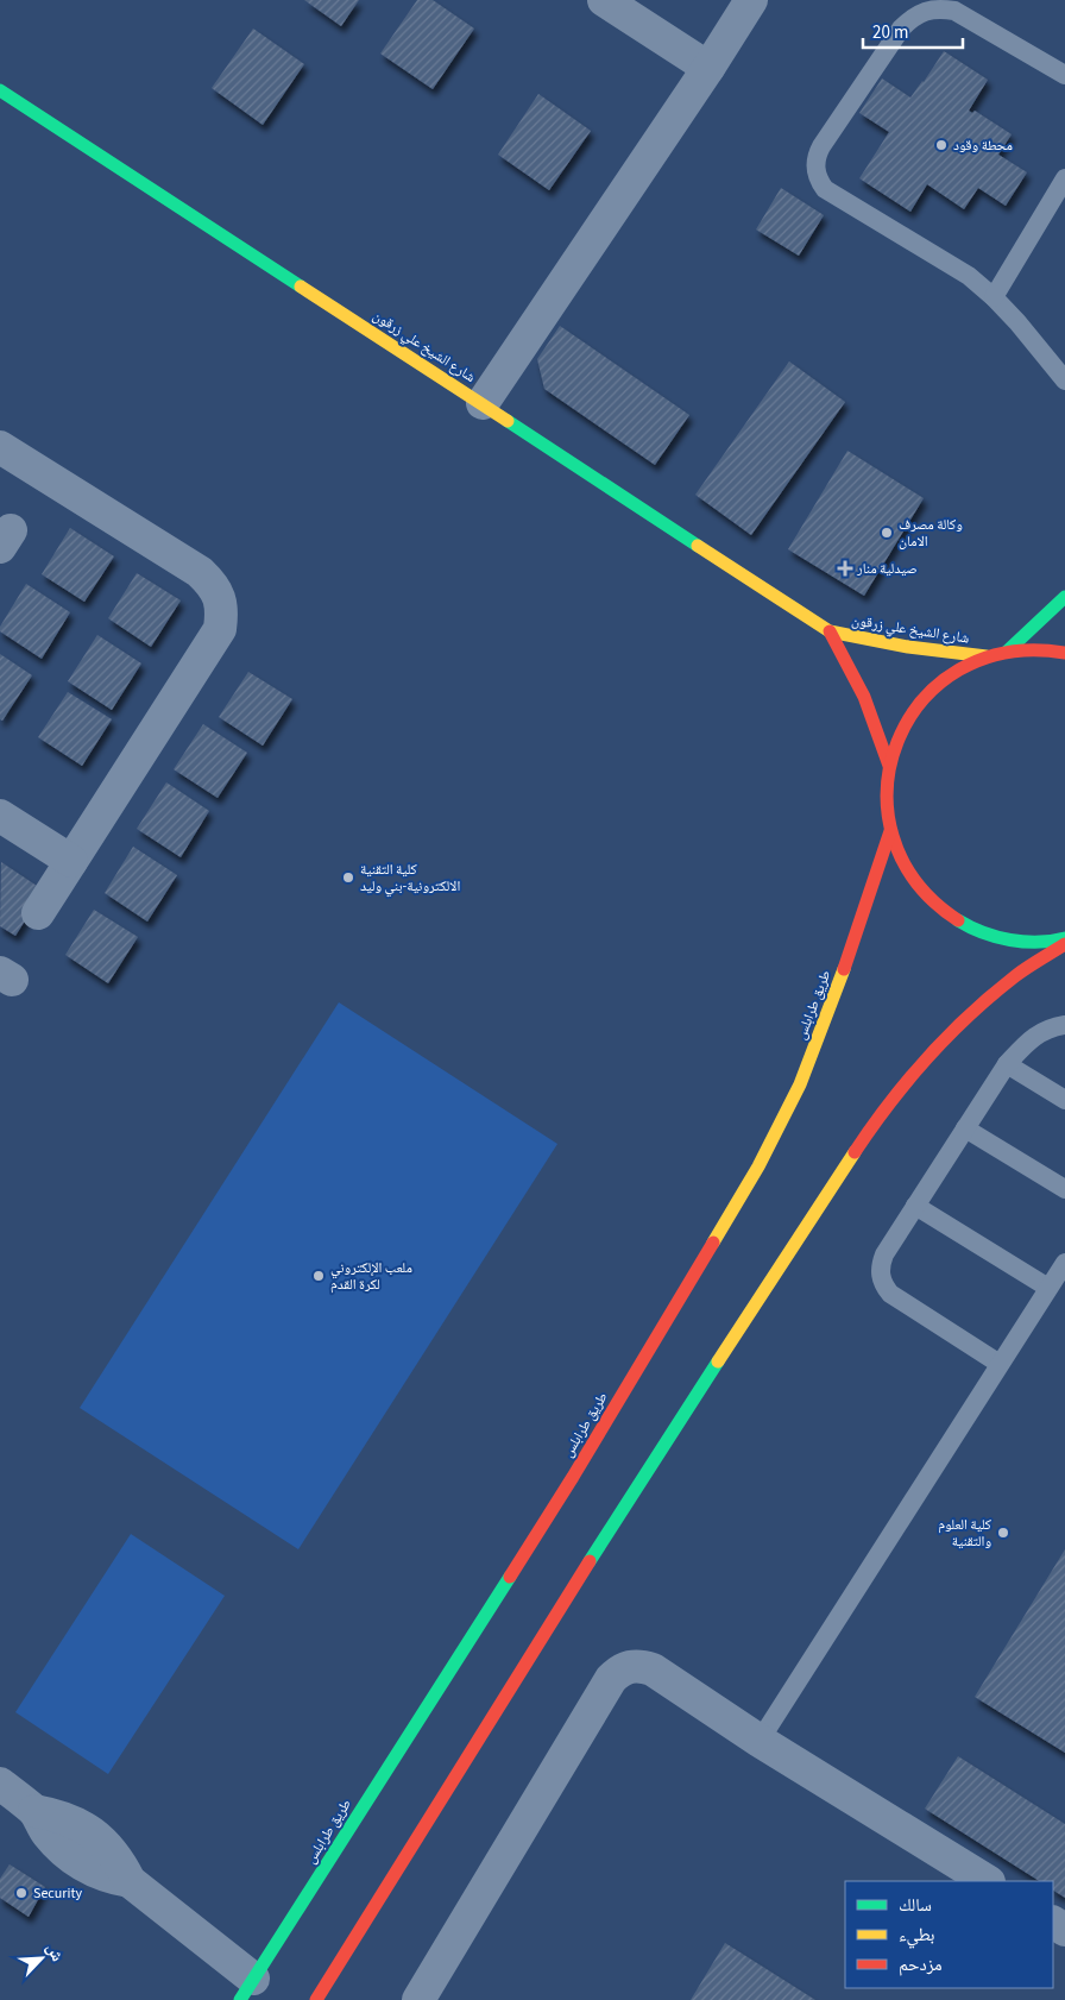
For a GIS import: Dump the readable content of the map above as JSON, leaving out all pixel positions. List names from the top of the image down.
{
  "streets": {
    "main road": ["شارع الشيخ علي زرقون", "طريق طرابلس"]
  },
  "places": {
    "other": [
      "محطة وقود",
      "وكالة مصرف الامان",
      "كلية التقنية الالكترونية-بني وليد",
      "ملعب الإلكتروني لكرة القدم",
      "كلية العلوم والتقنية",
      "Security"
    ],
    "health": ["صيدلية منار"]
  },
  "legend": ["سالك", "بطيء", "مزدحم"],
  "scale_bar": "20 m",
  "north": "top right"
}
